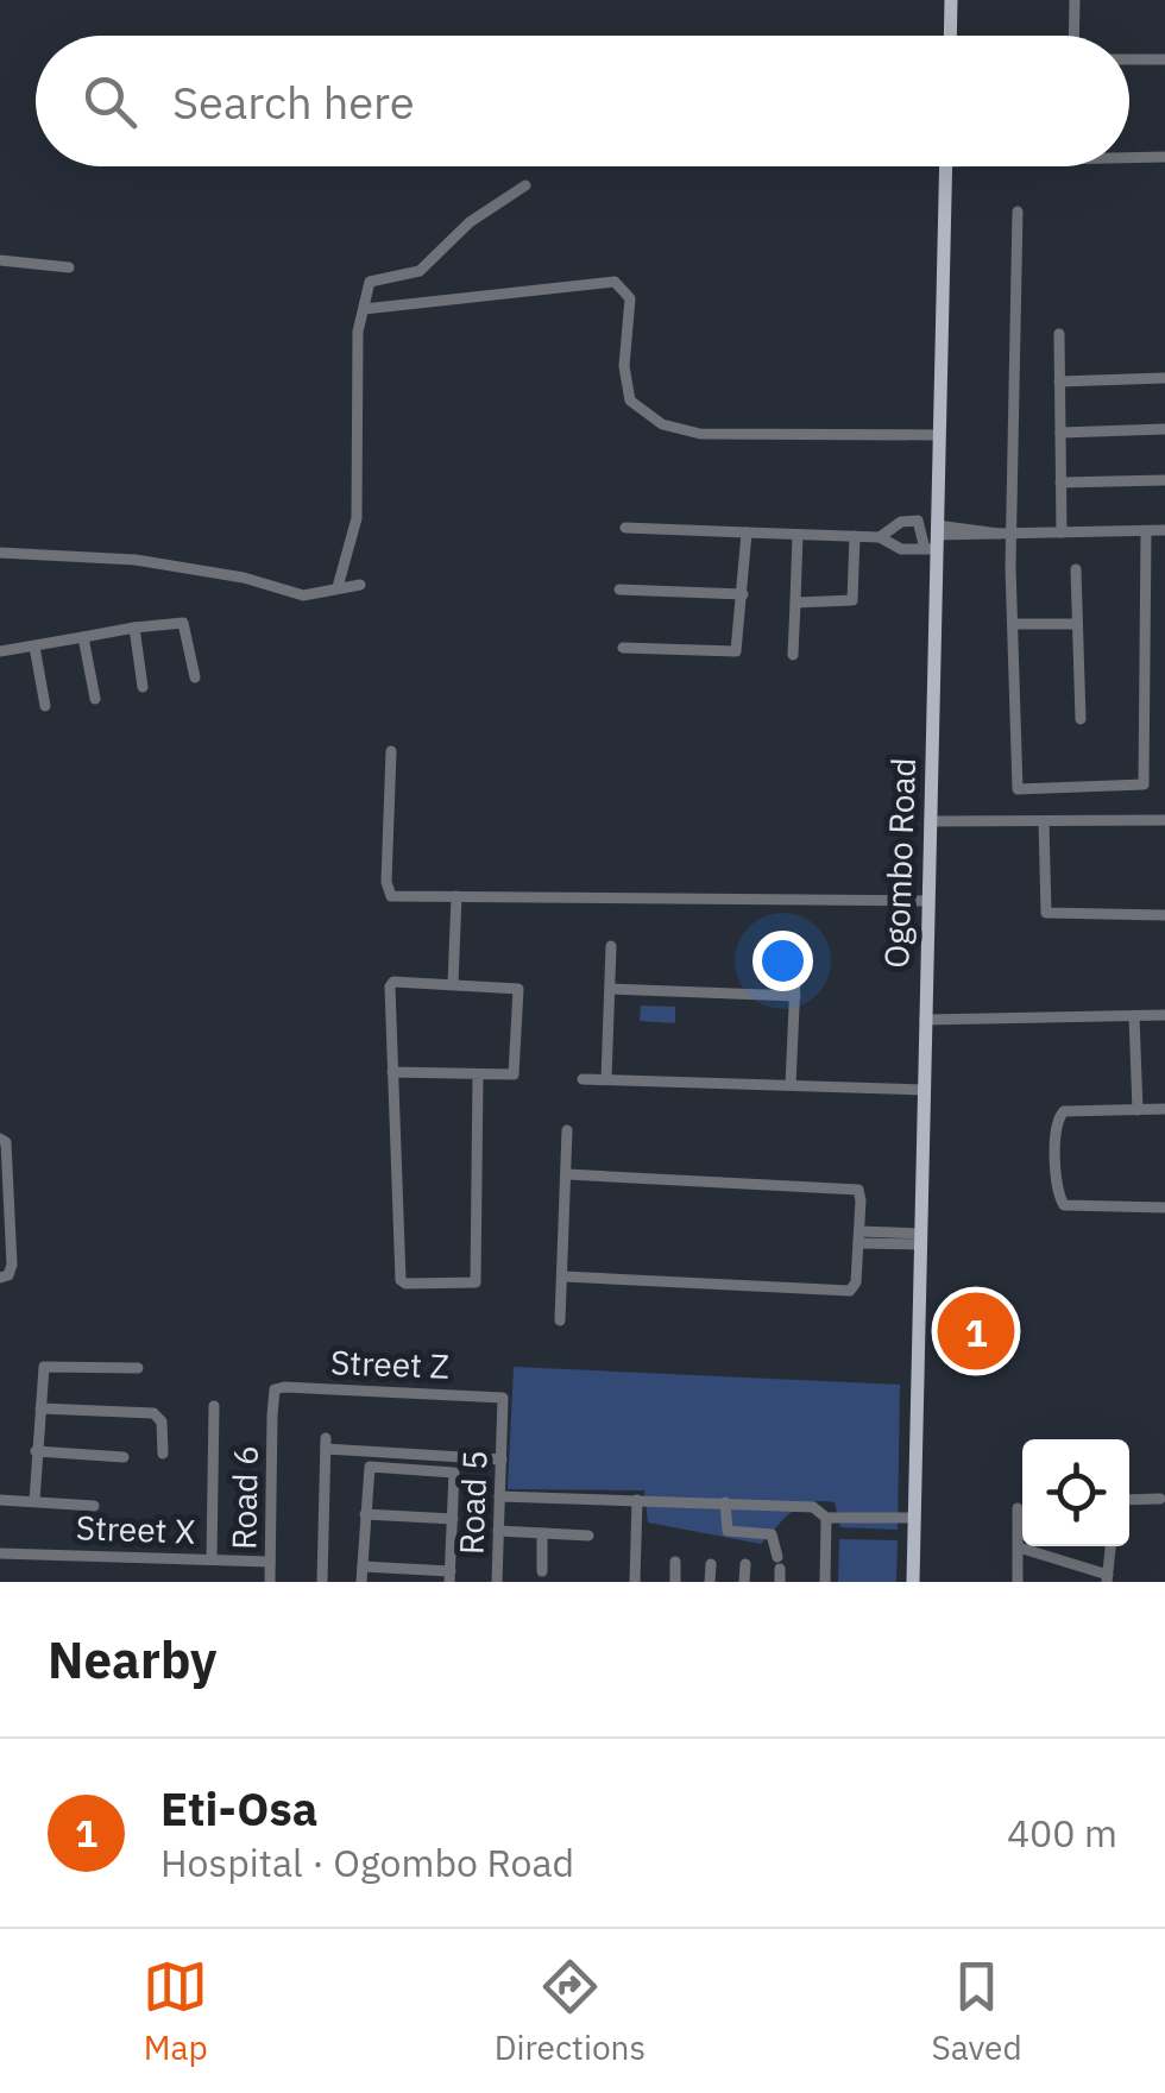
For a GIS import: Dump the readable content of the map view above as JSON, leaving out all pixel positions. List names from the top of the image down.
{
  "streets": {
    "main road": ["Ogombo Road"],
    "street": [
      "Street Z",
      "Road 6",
      "Road 5",
      "Street X"
    ]
  },
  "crossings": [
    ["Street Z", "Road 6"],
    ["Street Z", "Road 5"],
    ["Road 6", "Street X"]
  ],
  "page": {
    "search": "Search here",
    "pins": "1",
    "heading": "Nearby",
    "list": [
      {
        "mark": "1",
        "name": "Eti-Osa",
        "note": "Hospital · Ogombo Road",
        "value": "400 m"
      }
    ],
    "nav": ["Map", "Directions", "Saved"]
  }
}
